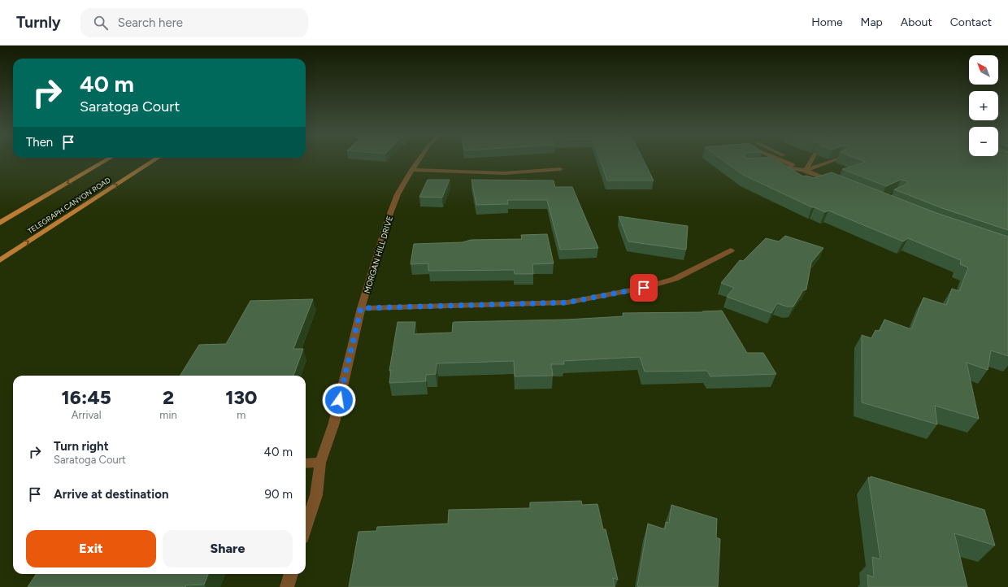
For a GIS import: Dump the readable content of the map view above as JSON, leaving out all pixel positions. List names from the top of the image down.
{
  "streets": {
    "main road": ["TELEGRAPH CANYON ROAD"],
    "street": ["MORGAN HILL DRIVE"]
  },
  "north": "top left",
  "page": {
    "header": "Turnly",
    "search": "Search here",
    "nav": [
      "Home",
      "Map",
      "About",
      "Contact"
    ],
    "map_buttons": ["+", "−"],
    "turn": ["40 m", "Saratoga Court"],
    "then": "Then",
    "eta": [
      "16:45",
      "Arrival",
      "2",
      "min",
      "130",
      "m"
    ],
    "list": [
      {
        "name": "Turn right",
        "note": "Saratoga Court",
        "value": "40 m"
      },
      {
        "name": "Arrive at destination",
        "value": "90 m"
      }
    ],
    "buttons": ["Exit", "Share"]
  }
}
